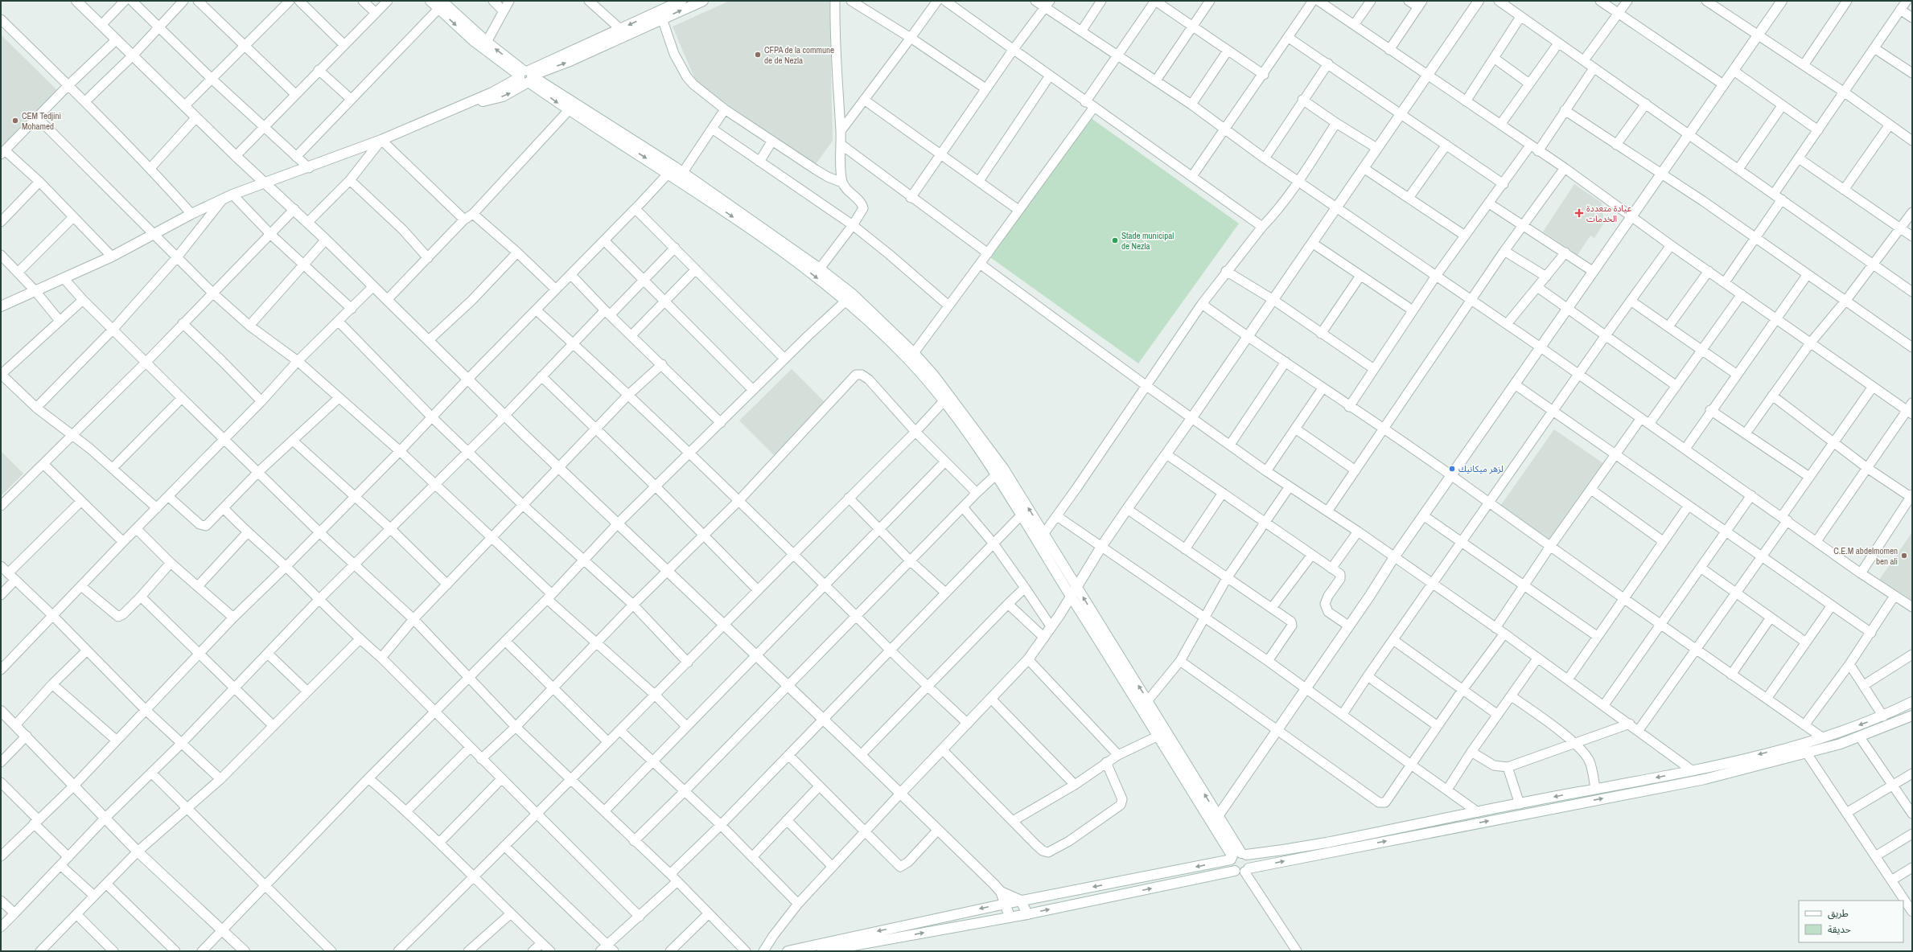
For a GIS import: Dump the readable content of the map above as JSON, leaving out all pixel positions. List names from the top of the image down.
{
  "places": {
    "other": [
      "CFPA de la commune de de Nezla",
      "CEM Tedjini Mohamed",
      "Stade municipal de Nezla",
      "لزهر ميكانيك",
      "C.E.M abdelmomen ben ali"
    ],
    "health": ["عيادة متعددة الخدمات"]
  },
  "legend": ["طريق", "حديقة"]
}
